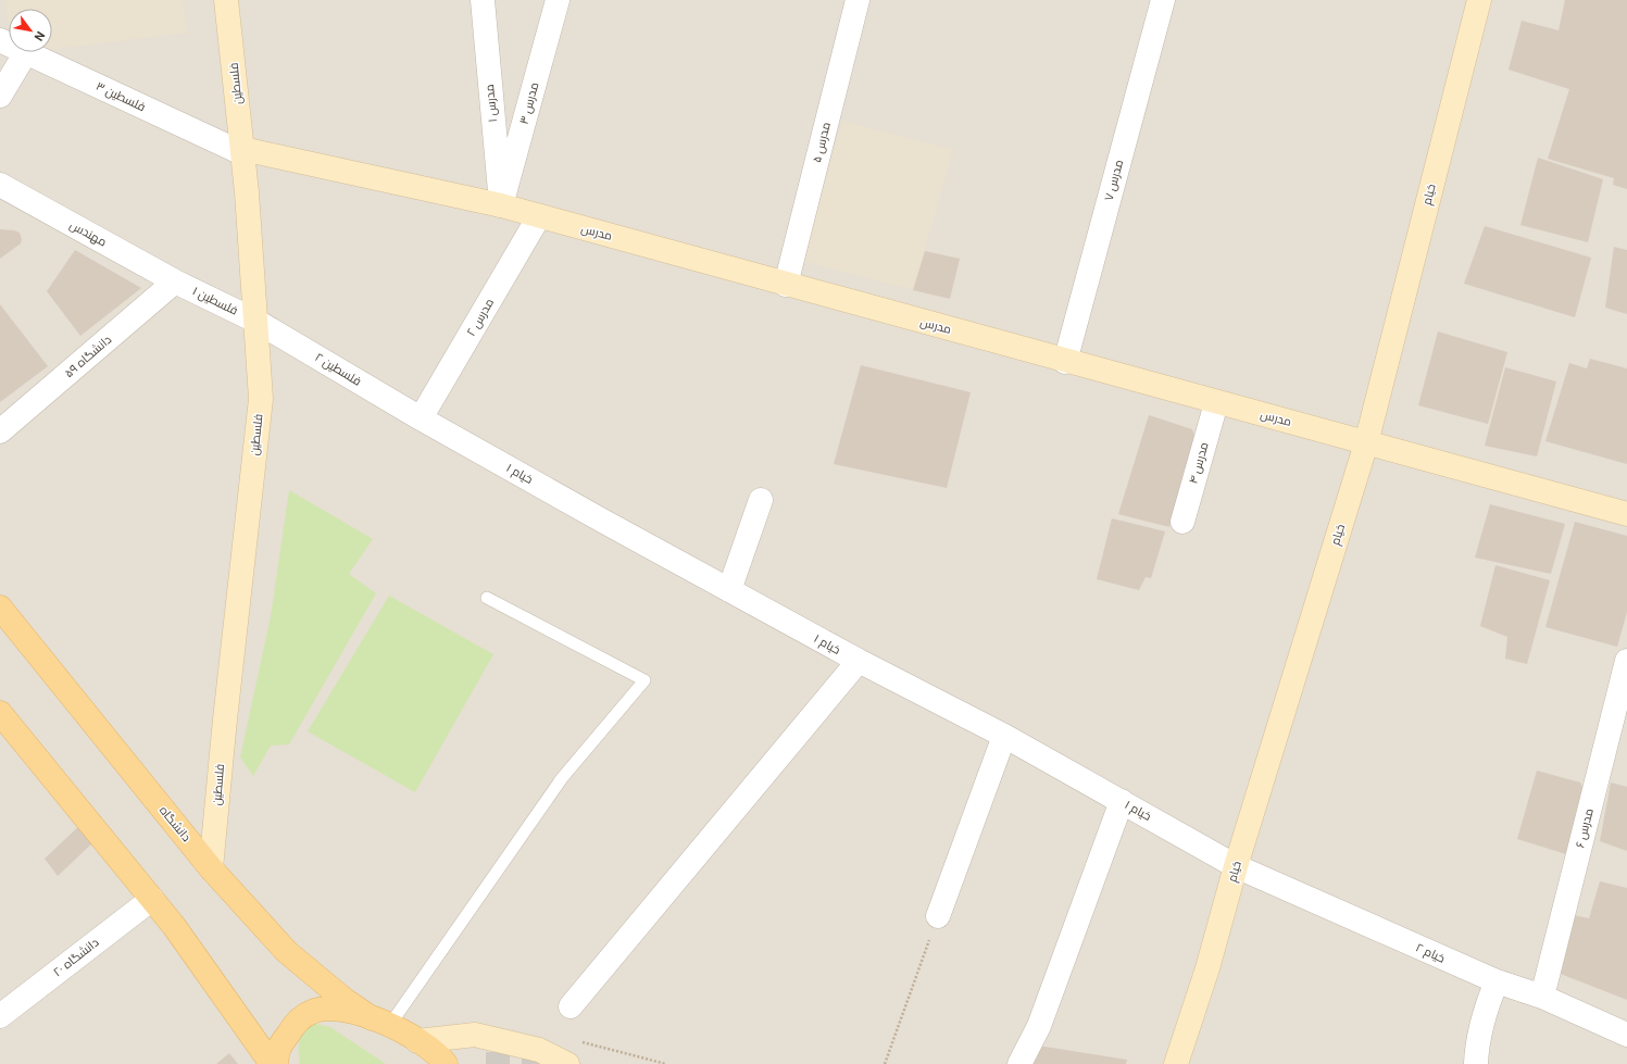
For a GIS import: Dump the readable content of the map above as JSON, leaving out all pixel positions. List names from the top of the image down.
{
  "streets": {
    "main road": ["دانشگاه"],
    "street": [
      "فلسطین",
      "فلسطین ۳",
      "مدرس ۱",
      "مدرس ۳",
      "مدرس ۵",
      "مدرس ۷",
      "خیام",
      "مدرس",
      "مهندس",
      "فلسطین ۱",
      "مدرس ۲",
      "دانشگاه ۵۹",
      "فلسطین ۲",
      "مدرس ۴",
      "خیام ۱",
      "مدرس ۶",
      "خیام ۲",
      "دانشگاه ۲۰"
    ]
  },
  "crossings": [
    ["فلسطین", "فلسطین ۳"],
    ["فلسطین", "مدرس"],
    ["فلسطین", "فلسطین ۱"],
    ["فلسطین", "فلسطین ۲"],
    ["فلسطین", "دانشگاه"],
    ["فلسطین ۳", "مدرس"],
    ["مدرس ۱", "مدرس ۳"],
    ["مدرس ۱", "مدرس"],
    ["مدرس ۳", "مدرس"],
    ["مدرس ۵", "مدرس"],
    ["مدرس ۷", "مدرس"],
    ["خیام", "مدرس"],
    ["خیام", "خیام ۱"],
    ["خیام", "خیام ۲"],
    ["مدرس", "مدرس ۲"],
    ["مدرس", "مدرس ۴"],
    ["مهندس", "فلسطین ۱"],
    ["مهندس", "دانشگاه ۵۹"],
    ["فلسطین ۱", "دانشگاه ۵۹"],
    ["فلسطین ۱", "فلسطین ۲"],
    ["مدرس ۲", "فلسطین ۲"],
    ["مدرس ۲", "خیام ۱"],
    ["فلسطین ۲", "خیام ۱"],
    ["خیام ۱", "خیام ۲"],
    ["مدرس ۶", "خیام ۲"]
  ],
  "north": "bottom right"
}
